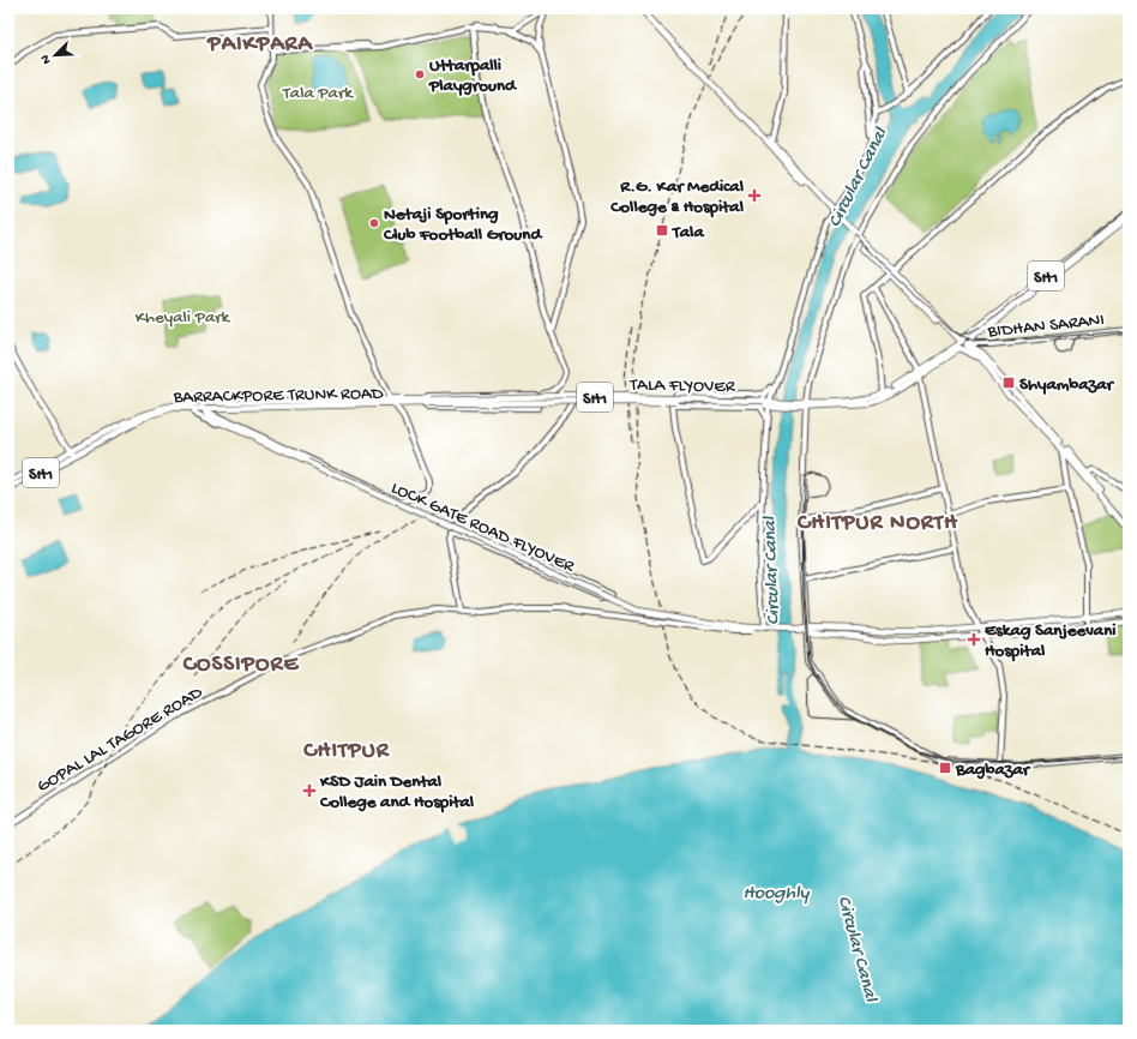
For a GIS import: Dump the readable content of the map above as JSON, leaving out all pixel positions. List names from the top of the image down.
{
  "streets": {
    "main road": [
      "SH1",
      "TALA FLYOVER",
      "BARRACKPORE TRUNK ROAD",
      "LOCK GATE ROAD FLYOVER"
    ],
    "street": ["BIDHAN SARANI", "GOPAL LAL TAGORE ROAD"]
  },
  "crossings": [
    ["SH1", "BIDHAN SARANI"],
    ["SH1", "TALA FLYOVER"],
    ["TALA FLYOVER", "BARRACKPORE TRUNK ROAD"],
    ["BARRACKPORE TRUNK ROAD", "LOCK GATE ROAD FLYOVER"],
    ["LOCK GATE ROAD FLYOVER", "GOPAL LAL TAGORE ROAD"]
  ],
  "districts": [
    "PAIKPARA",
    "CHITPUR NORTH",
    "COSSIPORE",
    "CHITPUR"
  ],
  "water": ["Circular Canal", "Hooghly"],
  "parks": ["Tala Park", "Kheyali Park"],
  "places": {
    "other": ["Uttarpalli Playground", "Netaji Sporting Club Football Ground"],
    "health": ["R.G. Kar Medical College & Hospital", "Eskag Sanjeevani Hospital", "KSD Jain Dental College and Hospital"],
    "transit": ["Tala", "Shyambazar", "Bagbazar"]
  },
  "north": "bottom left"
}
